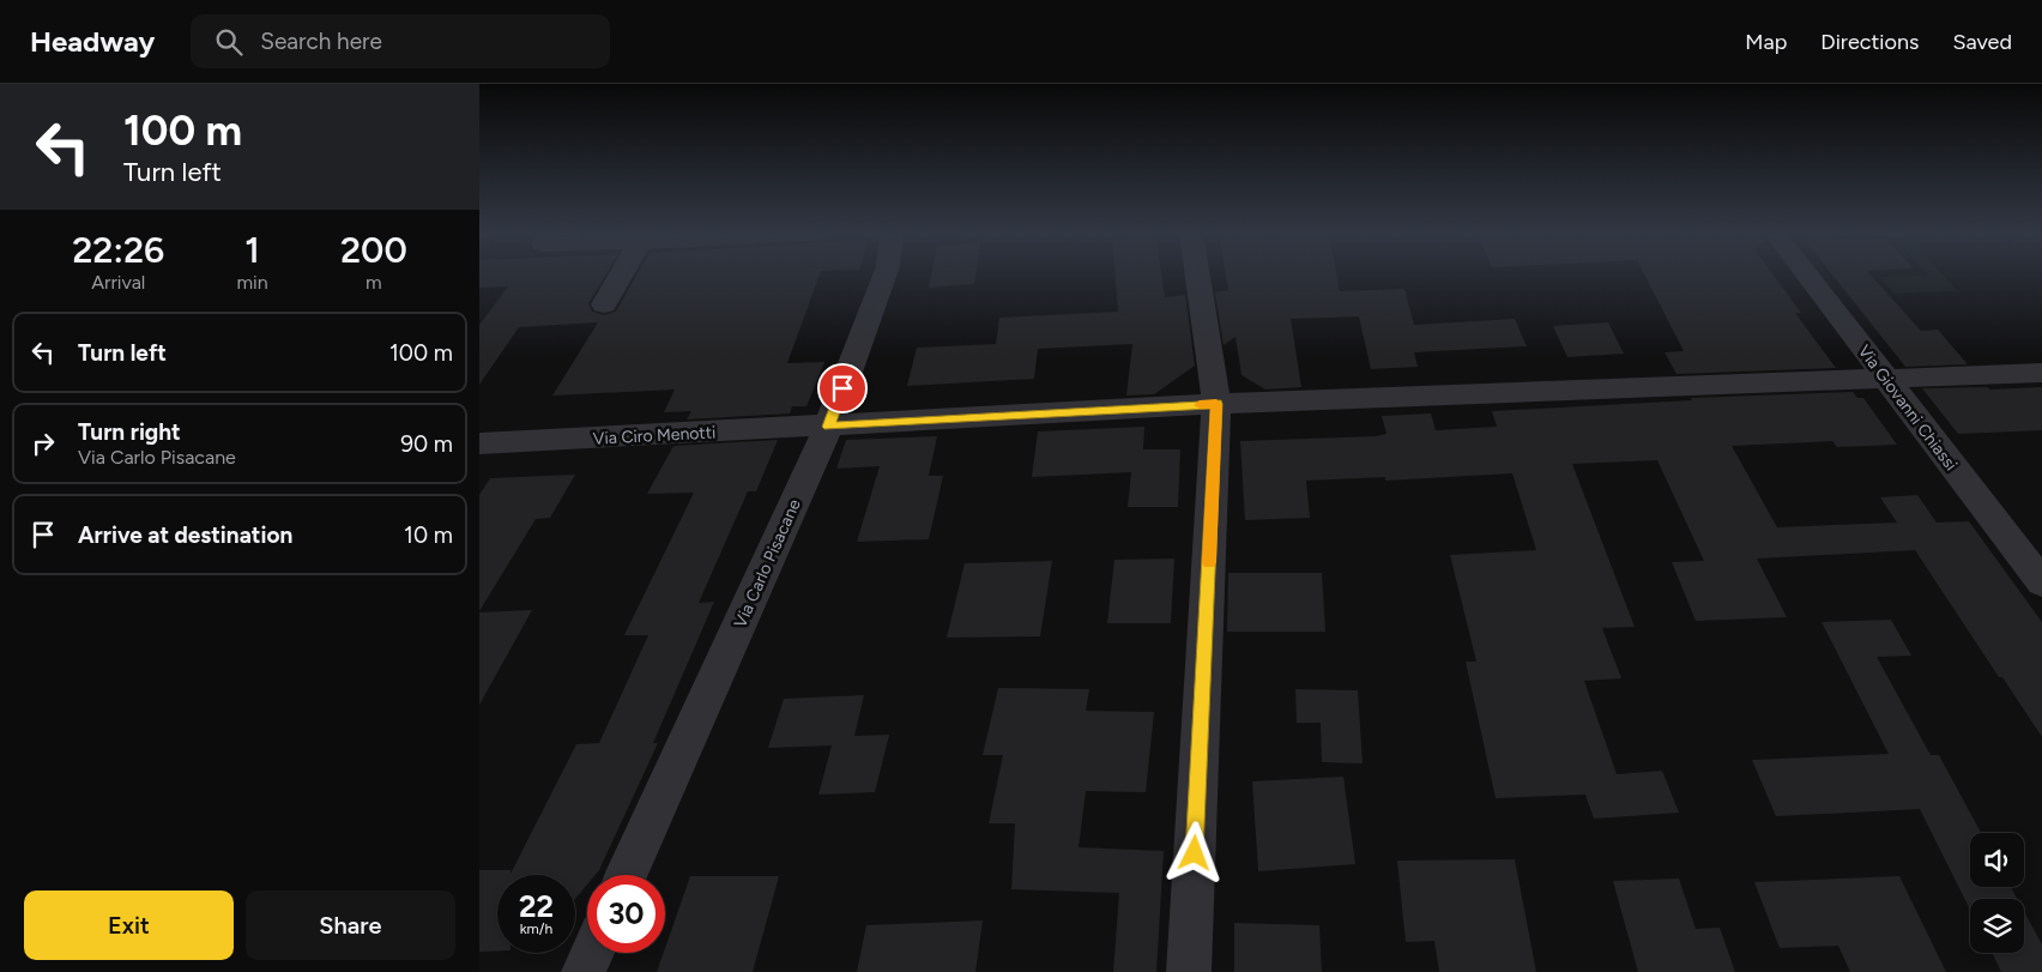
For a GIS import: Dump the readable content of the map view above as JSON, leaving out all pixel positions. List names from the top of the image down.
{
  "streets": {
    "street": ["Via Giovanni Chiassi", "Via Ciro Menotti", "Via Carlo Pisacane"]
  },
  "crossings": [
    ["Via Giovanni Chiassi", "Via Ciro Menotti"],
    ["Via Ciro Menotti", "Via Carlo Pisacane"]
  ],
  "page": {
    "header": "Headway",
    "search": "Search here",
    "nav": ["Map", "Directions", "Saved"],
    "turn": ["100 m", "Turn left"],
    "eta": [
      "22:26",
      "Arrival",
      "1",
      "min",
      "200",
      "m"
    ],
    "list": [
      {
        "name": "Turn left",
        "value": "100 m"
      },
      {
        "name": "Turn right",
        "note": "Via Carlo Pisacane",
        "value": "90 m"
      },
      {
        "name": "Arrive at destination",
        "value": "10 m"
      }
    ],
    "speed": "22 km/h",
    "limit": "30",
    "buttons": ["Exit", "Share"]
  }
}
